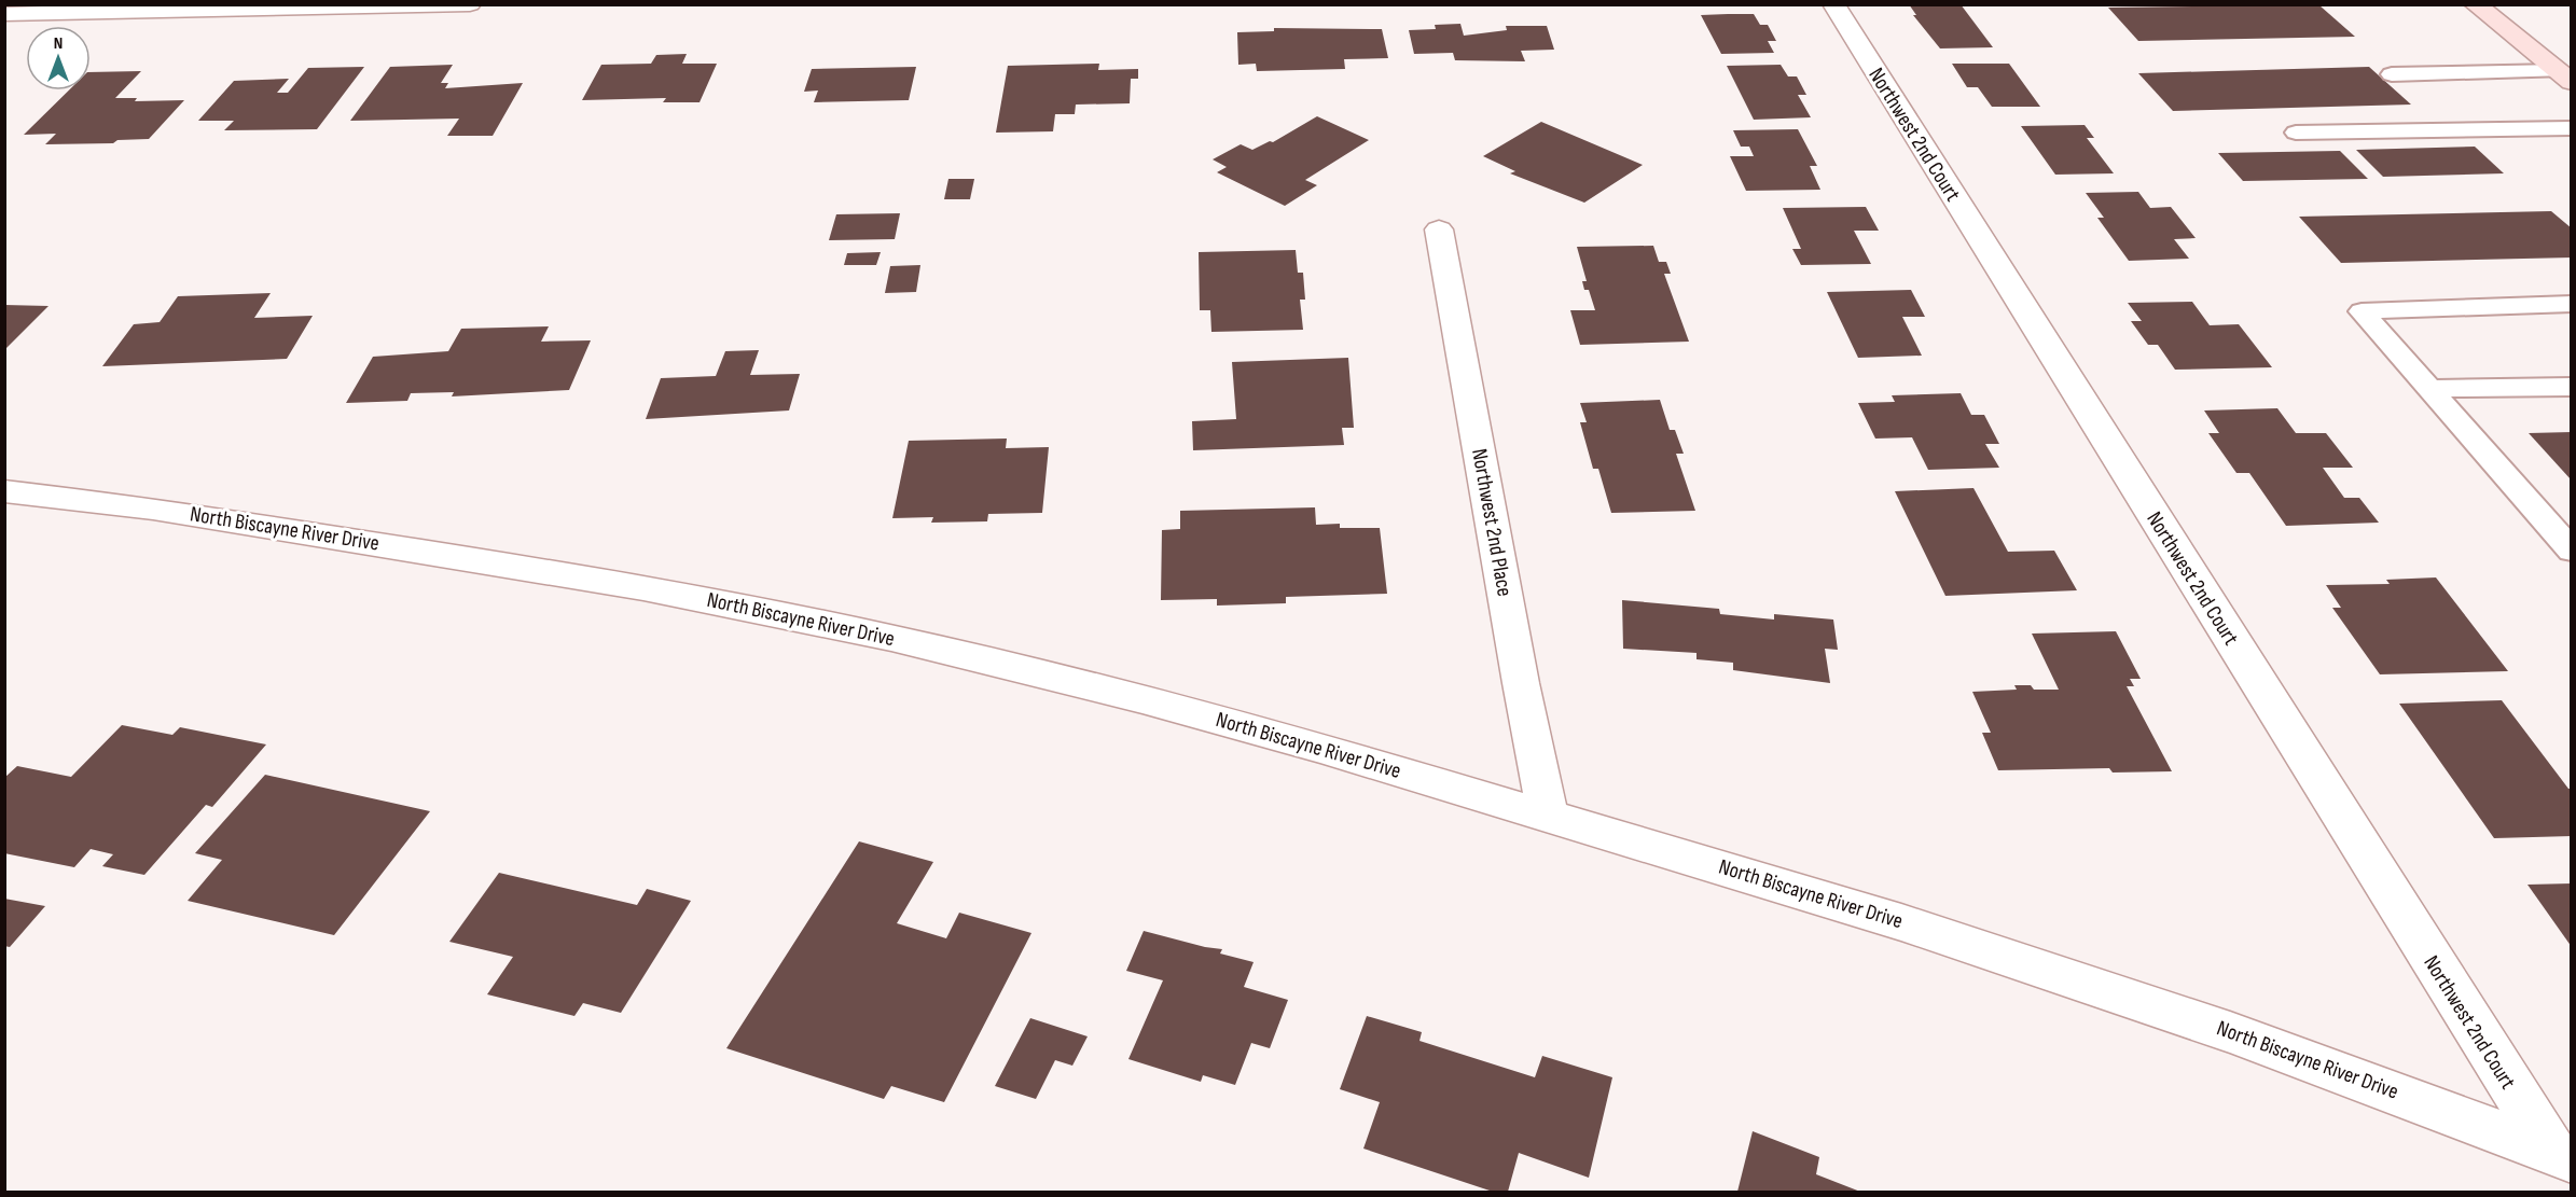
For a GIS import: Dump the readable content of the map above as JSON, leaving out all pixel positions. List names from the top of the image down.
{
  "streets": {
    "street": ["Northwest 2nd Court", "Northwest 2nd Place", "North Biscayne River Drive"]
  },
  "crossings": [
    ["Northwest 2nd Court", "North Biscayne River Drive"],
    ["Northwest 2nd Place", "North Biscayne River Drive"]
  ],
  "north": "top"
}
